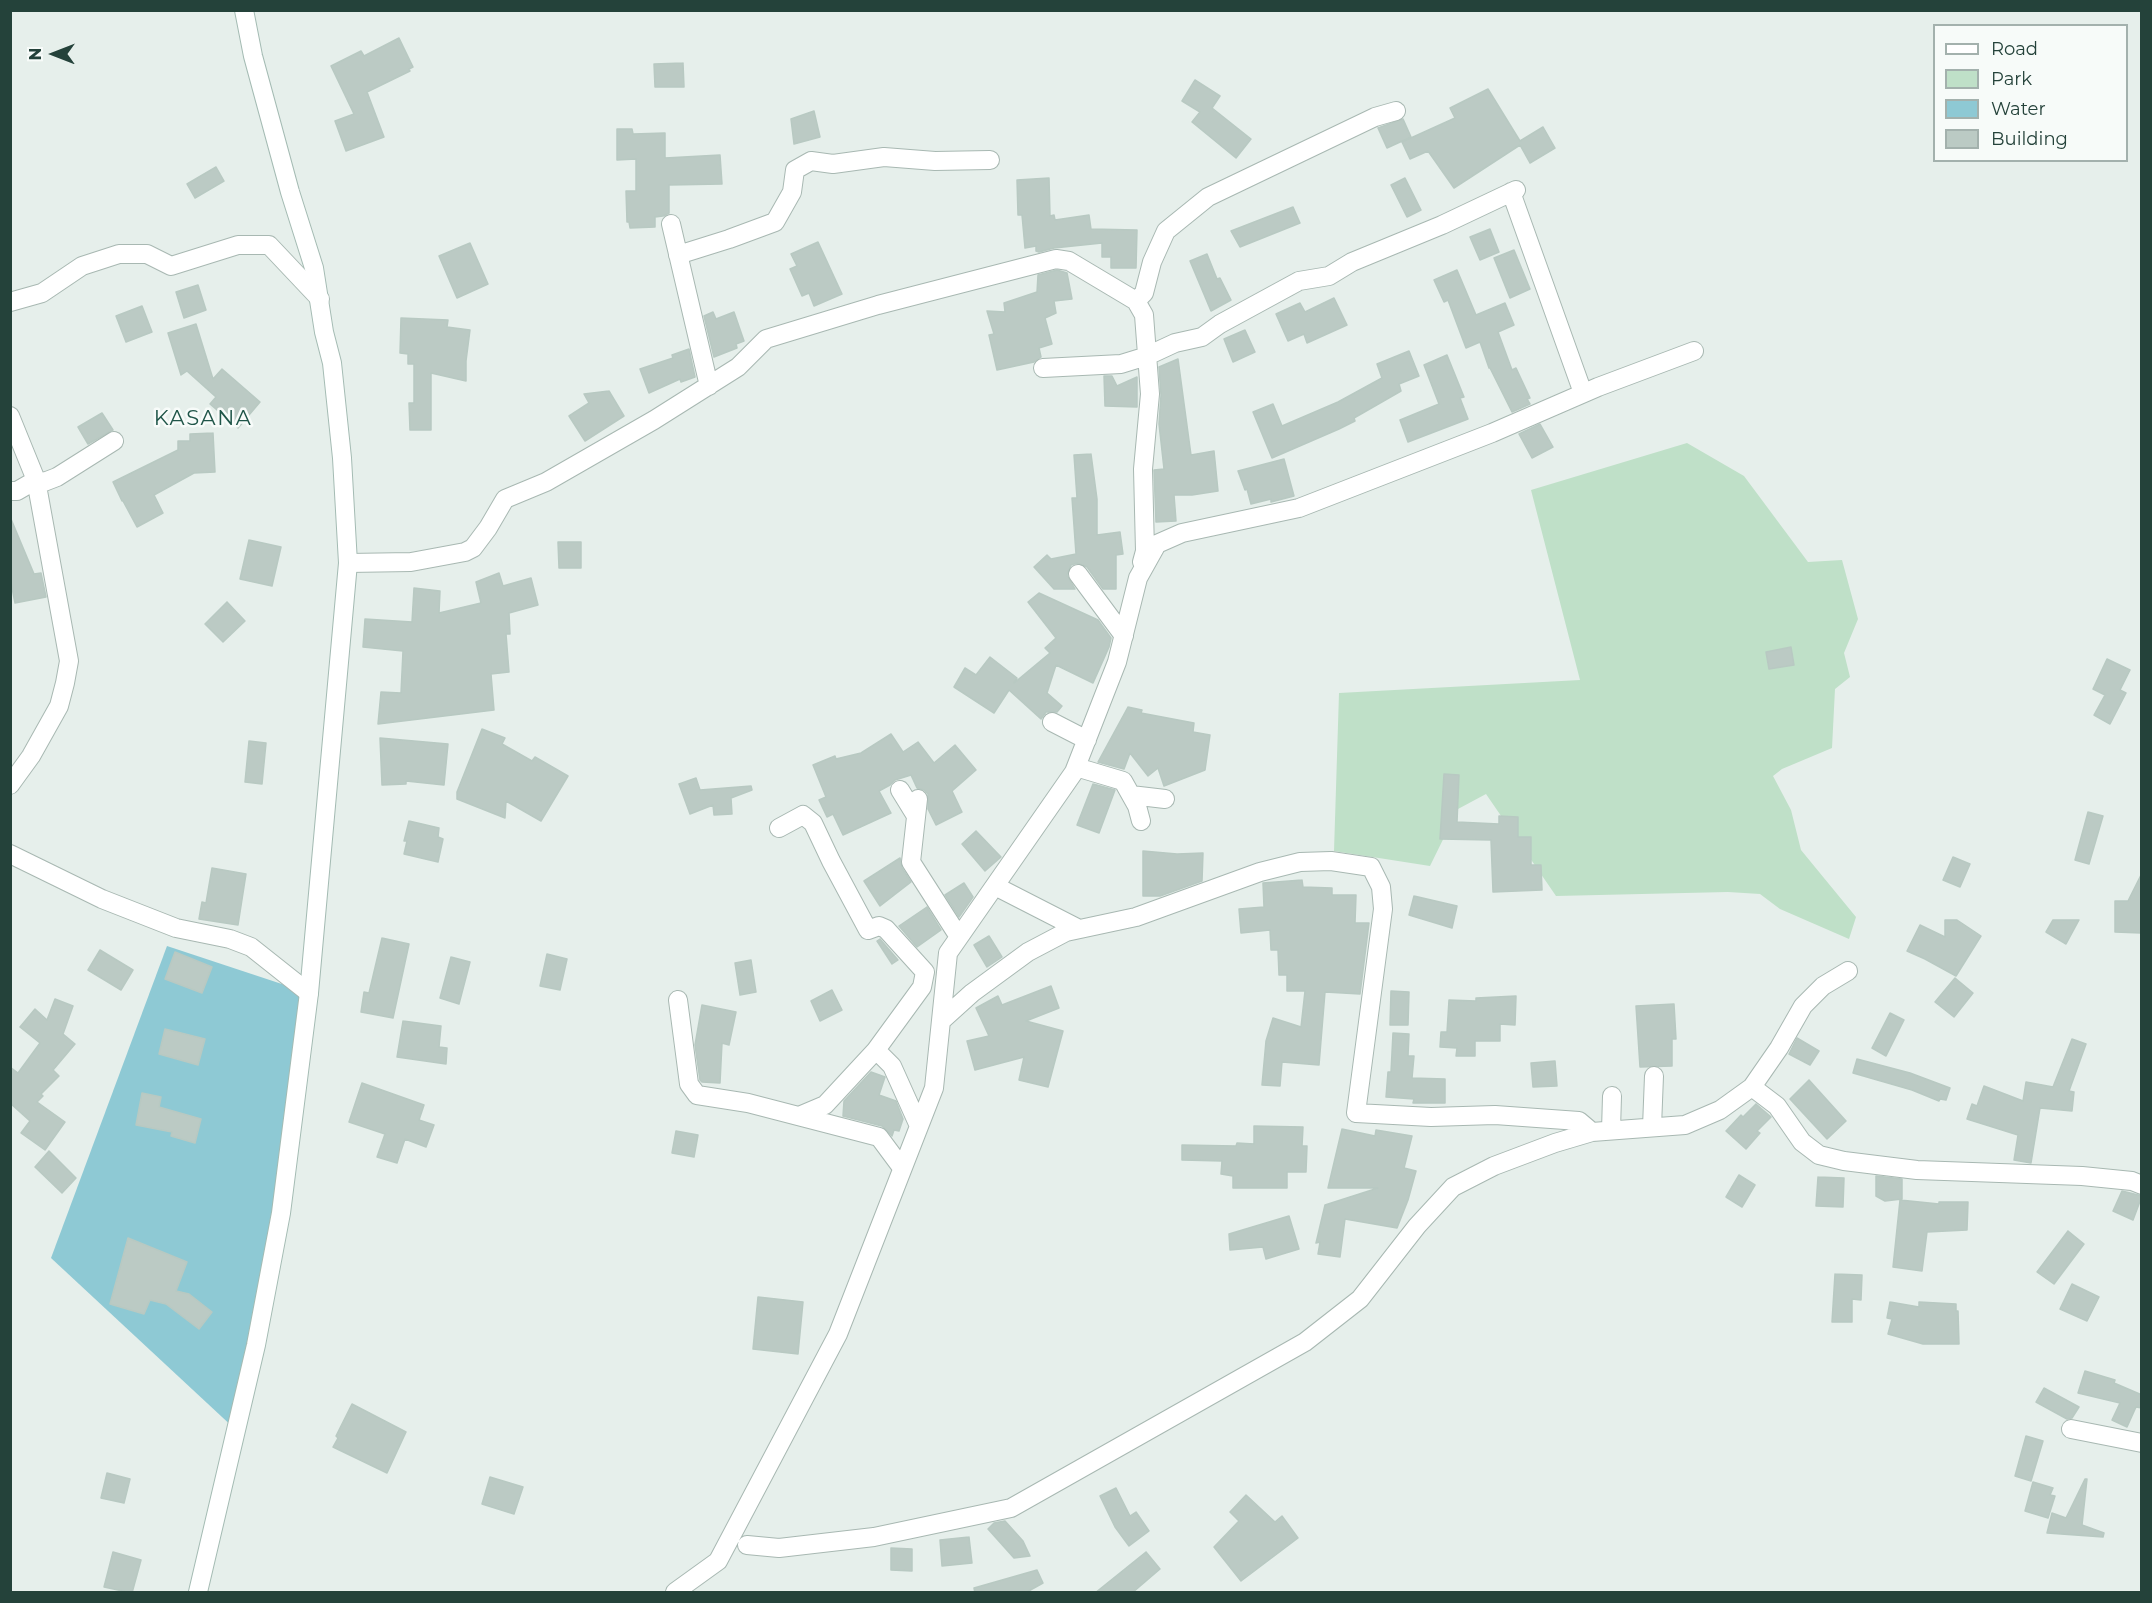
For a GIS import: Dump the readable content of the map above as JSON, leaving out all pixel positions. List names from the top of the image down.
{
  "districts": ["KASANA"],
  "legend": [
    "Road",
    "Park",
    "Water",
    "Building"
  ],
  "north": "left"
}
